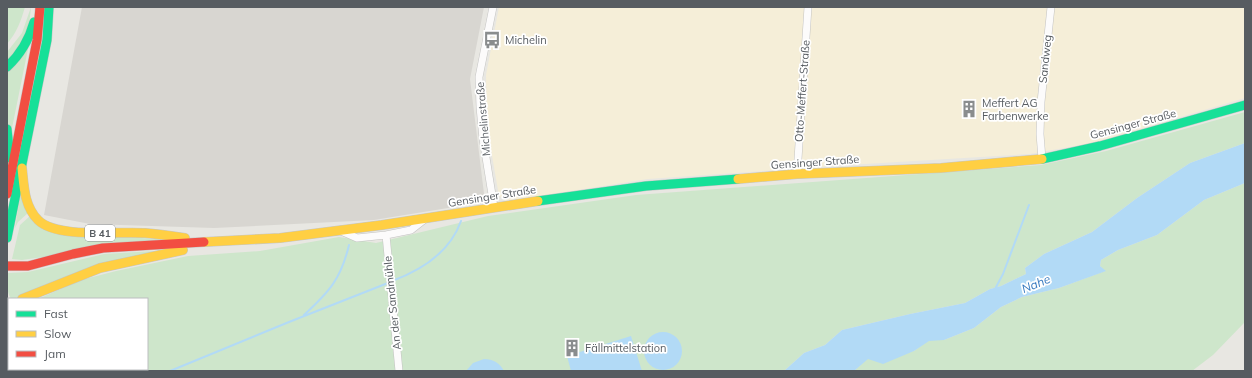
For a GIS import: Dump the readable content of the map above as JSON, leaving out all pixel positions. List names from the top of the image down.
{
  "streets": {
    "main road": ["Gensinger Straße", "B 41"],
    "street": [
      "Sandweg",
      "Otto-Meffert-Straße",
      "Michelinstraße",
      "An der Sandmühle"
    ]
  },
  "crossings": [
    ["Sandweg", "Gensinger Straße"],
    ["Otto-Meffert-Straße", "Gensinger Straße"],
    ["Michelinstraße", "Gensinger Straße"],
    ["Gensinger Straße", "B 41"]
  ],
  "water": ["Nahe"],
  "places": {
    "bus stop": ["Michelin"],
    "building": ["Meffert AG Farbenwerke", "Fällmittelstation"]
  },
  "legend": ["Fast", "Slow", "Jam"]
}
